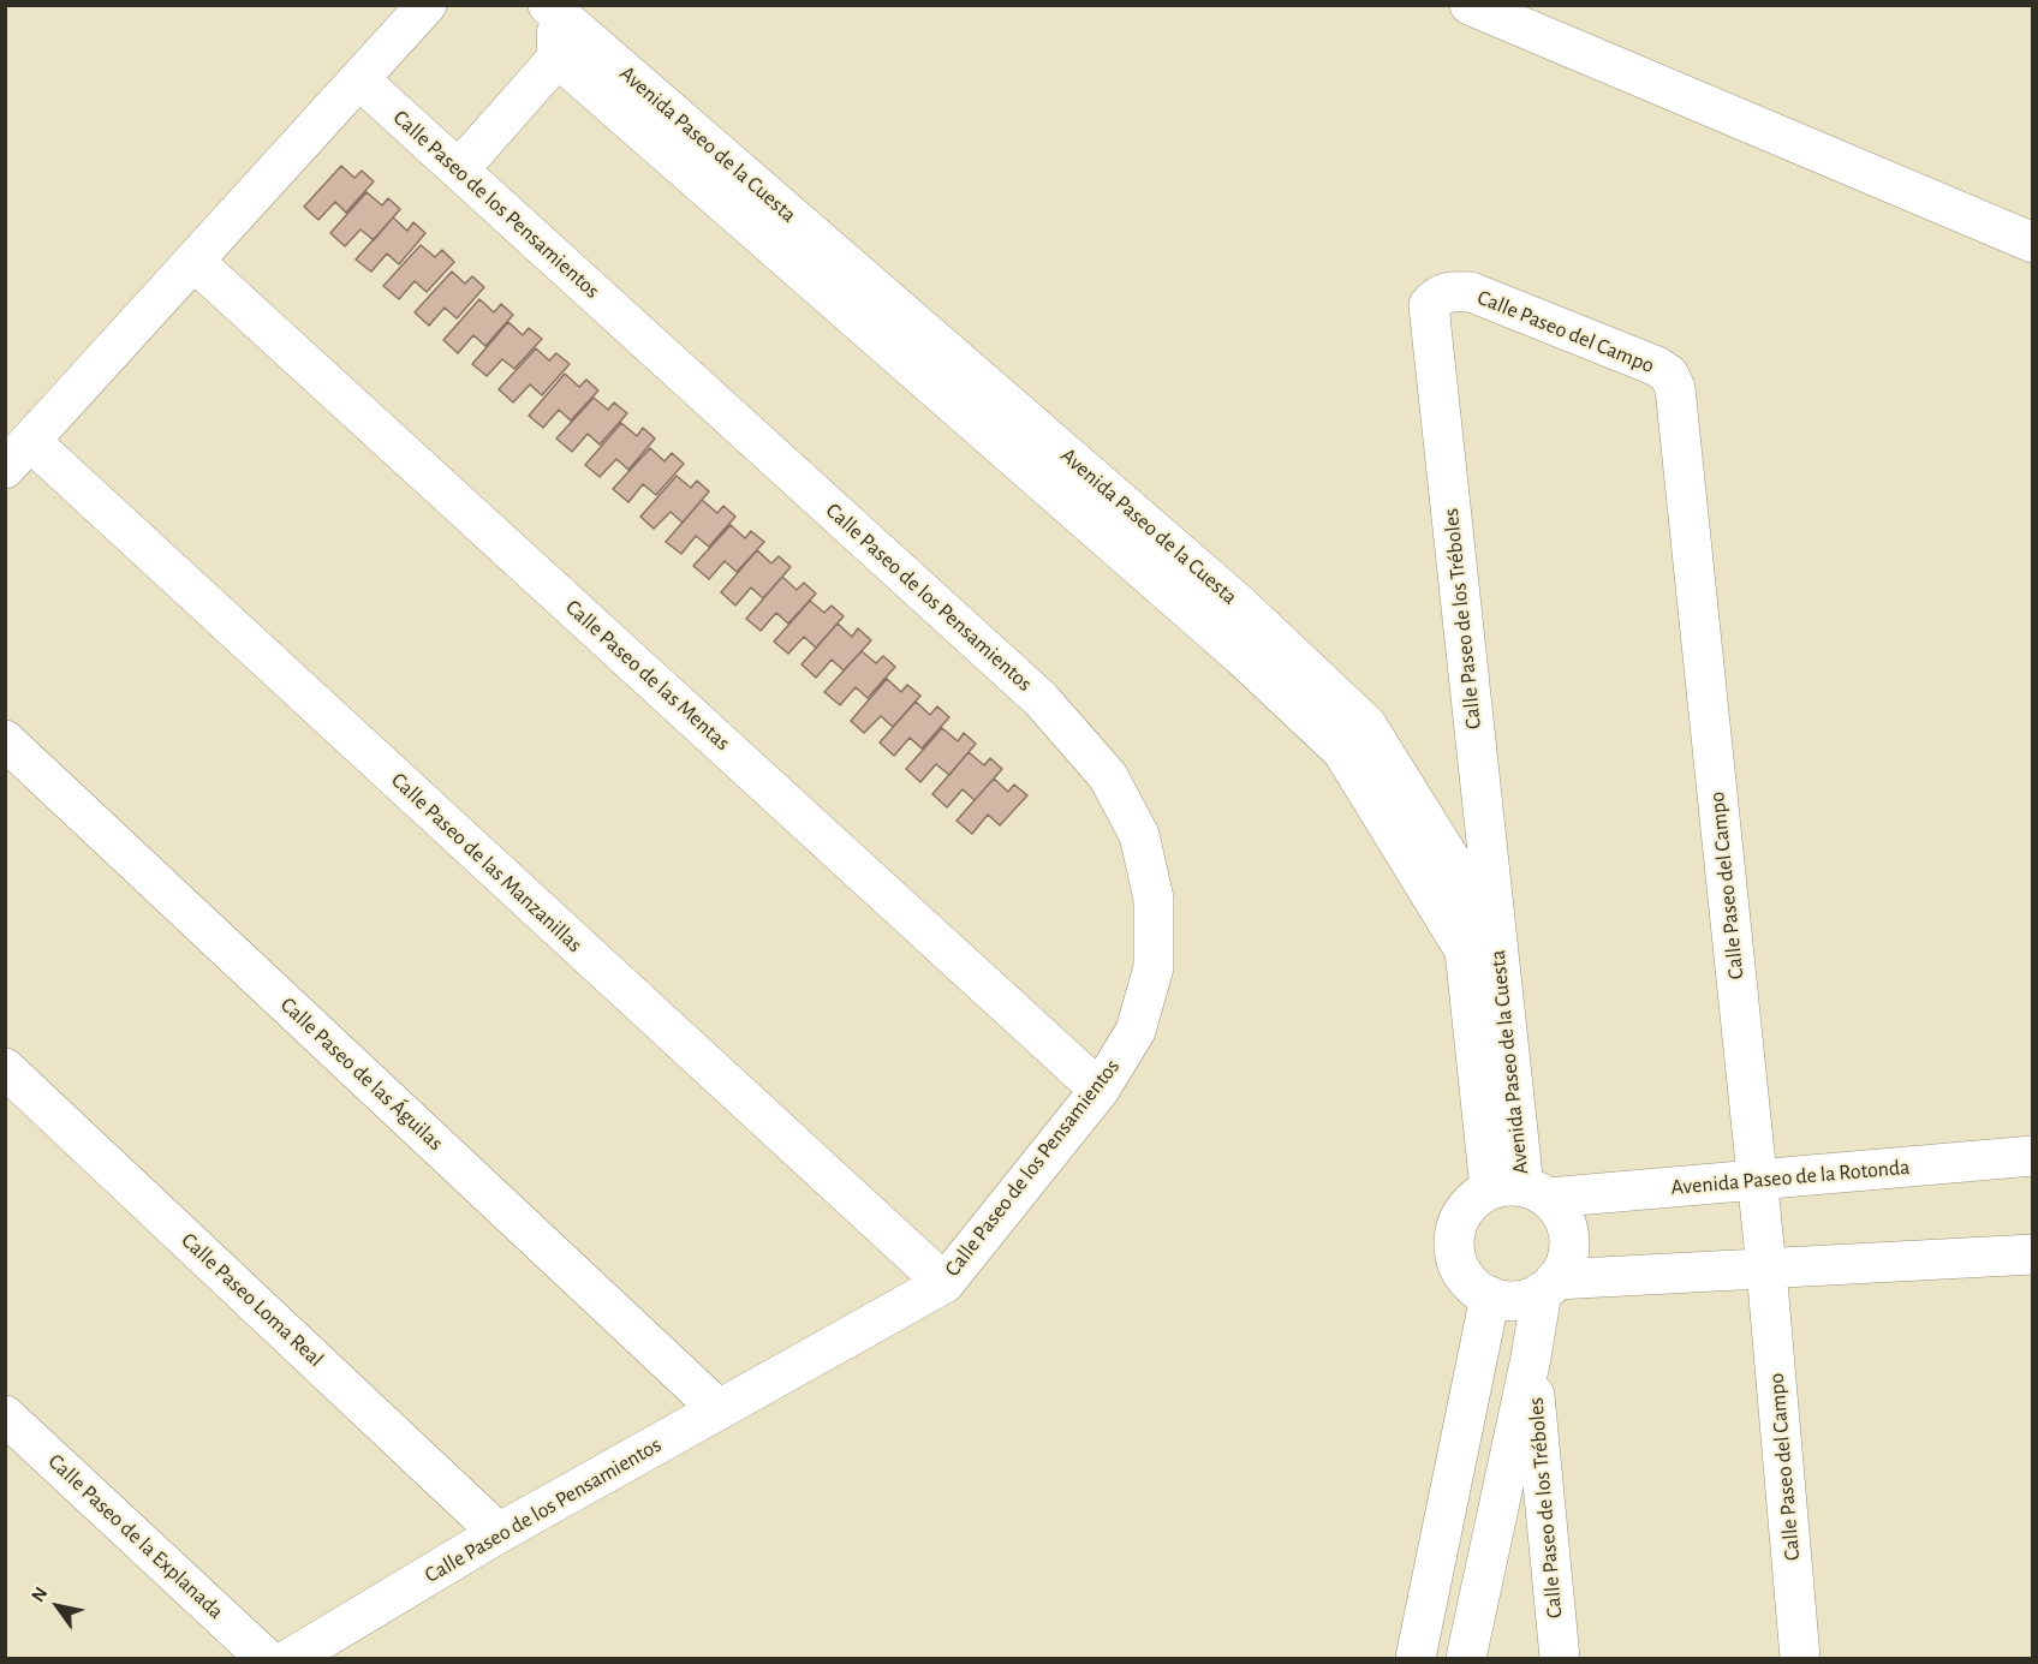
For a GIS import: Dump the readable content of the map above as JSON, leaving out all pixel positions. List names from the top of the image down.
{
  "streets": {
    "street": [
      "Avenida Paseo de la Cuesta",
      "Calle Paseo de los Pensamientos",
      "Calle Paseo del Campo",
      "Calle Paseo de los Tréboles",
      "Calle Paseo de las Mentas",
      "Calle Paseo de las Manzanillas",
      "Calle Paseo de las Águilas",
      "Avenida Paseo de la Rotonda",
      "Calle Paseo Loma Real",
      "Calle Paseo de la Explanada"
    ]
  },
  "crossings": [
    ["Avenida Paseo de la Cuesta", "Calle Paseo de los Tréboles"],
    ["Avenida Paseo de la Cuesta", "Avenida Paseo de la Rotonda"],
    ["Calle Paseo de los Pensamientos", "Calle Paseo de las Mentas"],
    ["Calle Paseo de los Pensamientos", "Calle Paseo de las Manzanillas"],
    ["Calle Paseo de los Pensamientos", "Calle Paseo de las Águilas"],
    ["Calle Paseo de los Pensamientos", "Calle Paseo Loma Real"],
    ["Calle Paseo del Campo", "Calle Paseo de los Tréboles"],
    ["Calle Paseo del Campo", "Avenida Paseo de la Rotonda"]
  ],
  "north": "top left"
}
